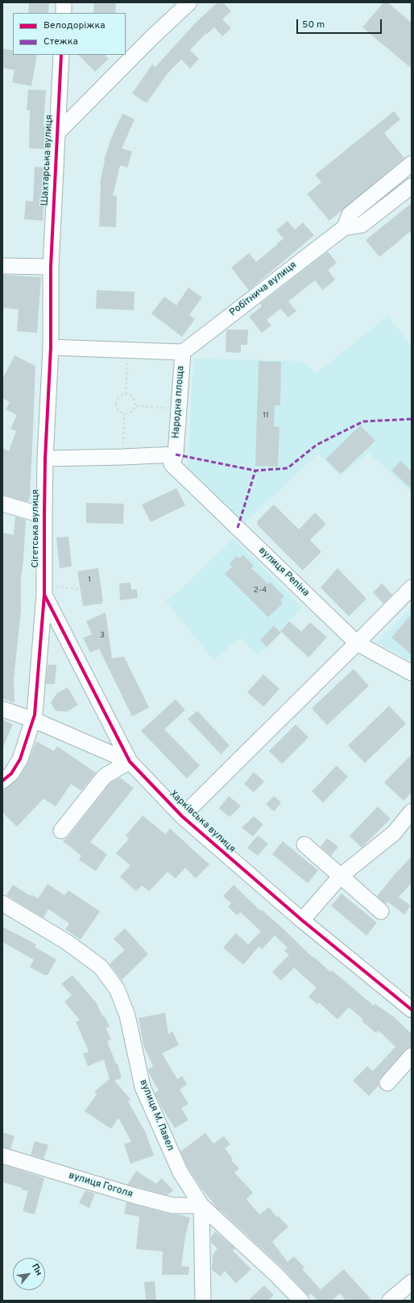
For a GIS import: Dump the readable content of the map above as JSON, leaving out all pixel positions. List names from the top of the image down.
{
  "streets": {
    "street": [
      "Шахтарська вулиця",
      "Робітнича вулиця",
      "Народна площа",
      "Сігетська вулиця",
      "вулиця Репіна",
      "Харківська вулиця",
      "вулиця М. Павел",
      "вулиця Гоголя"
    ]
  },
  "crossings": [
    ["Шахтарська вулиця", "Сігетська вулиця"],
    ["Робітнича вулиця", "Народна площа"],
    ["Народна площа", "Сігетська вулиця"],
    ["Народна площа", "вулиця Репіна"],
    ["Сігетська вулиця", "Харківська вулиця"],
    ["вулиця М. Павел", "вулиця Гоголя"]
  ],
  "house_numbers": [
    "11",
    "1",
    "2-4",
    "3"
  ],
  "legend": ["Велодоріжка", "Стежка"],
  "scale_bar": "50 m",
  "north": "top right"
}
